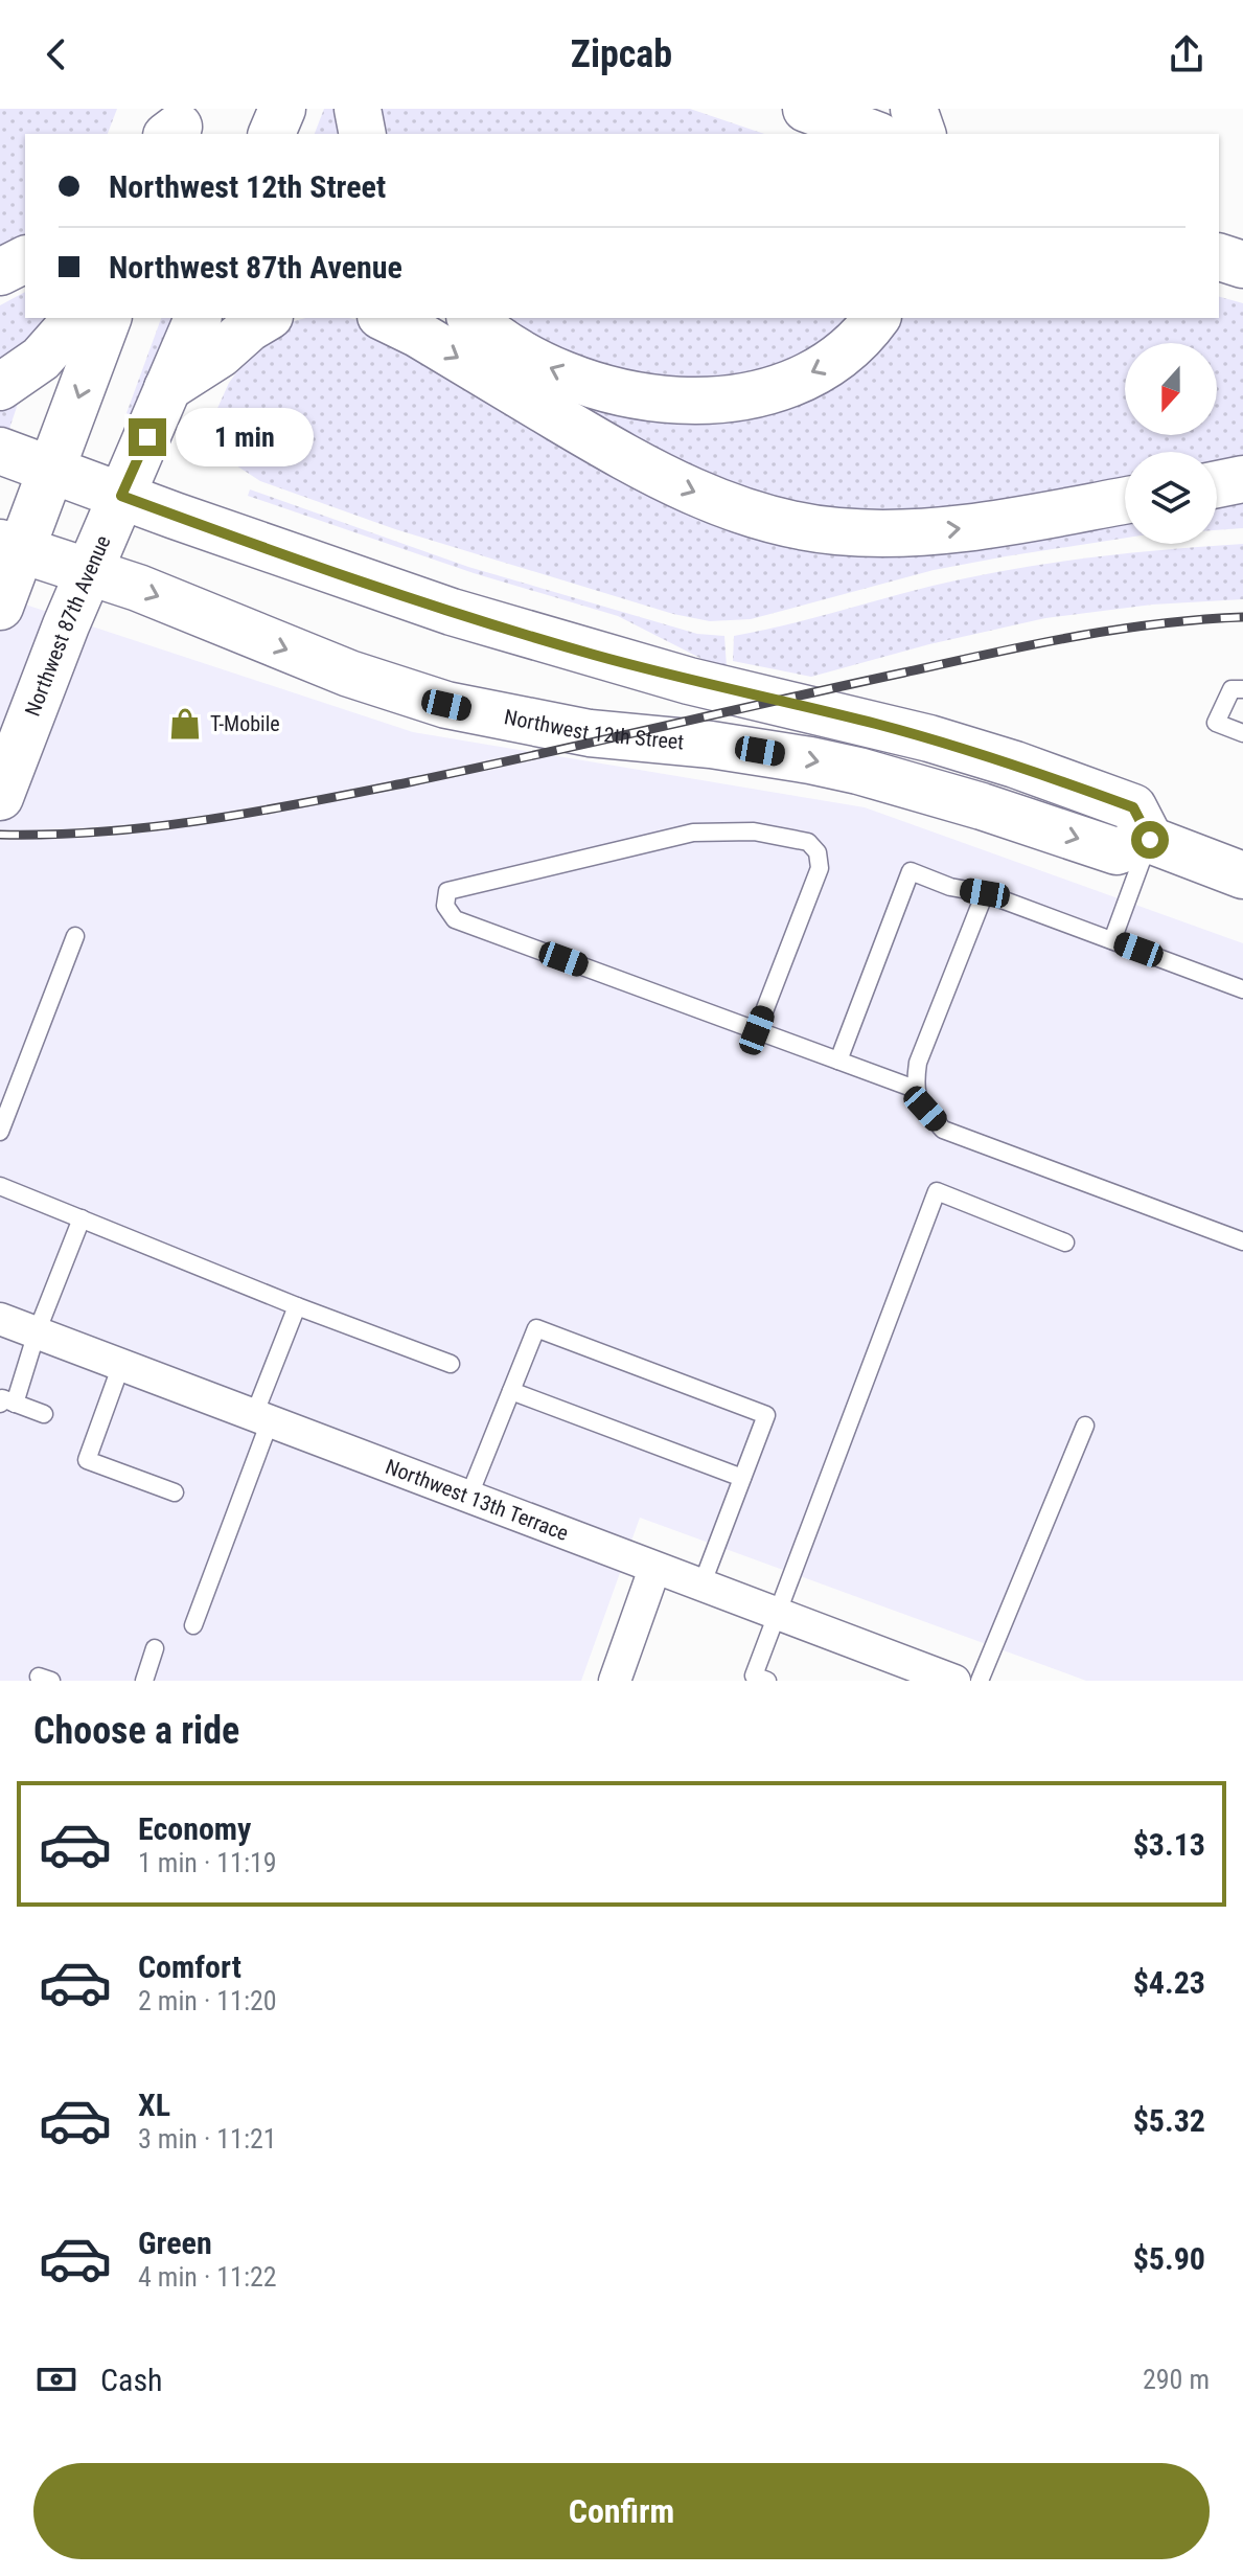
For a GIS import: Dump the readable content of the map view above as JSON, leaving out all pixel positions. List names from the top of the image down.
{
  "streets": {
    "main road": ["Northwest 87th Avenue", "Northwest 12th Street"],
    "street": ["Northwest 13th Terrace"]
  },
  "crossings": [
    ["Northwest 87th Avenue", "Northwest 12th Street"]
  ],
  "places": {
    "shop": ["T-Mobile"]
  },
  "north": "bottom",
  "page": {
    "header": "Zipcab",
    "banner": ["Northwest 12th Street", "Northwest 87th Avenue"],
    "bubble": "1 min",
    "heading": "Choose a ride",
    "list": [
      {
        "name": "Economy",
        "note": "1 min · 11:19",
        "value": "$3.13"
      },
      {
        "name": "Comfort",
        "note": "2 min · 11:20",
        "value": "$4.23"
      },
      {
        "name": "XL",
        "note": "3 min · 11:21",
        "value": "$5.32"
      },
      {
        "name": "Green",
        "note": "4 min · 11:22",
        "value": "$5.90"
      }
    ],
    "pay": ["Cash", "290 m"],
    "buttons": "Confirm"
  }
}
